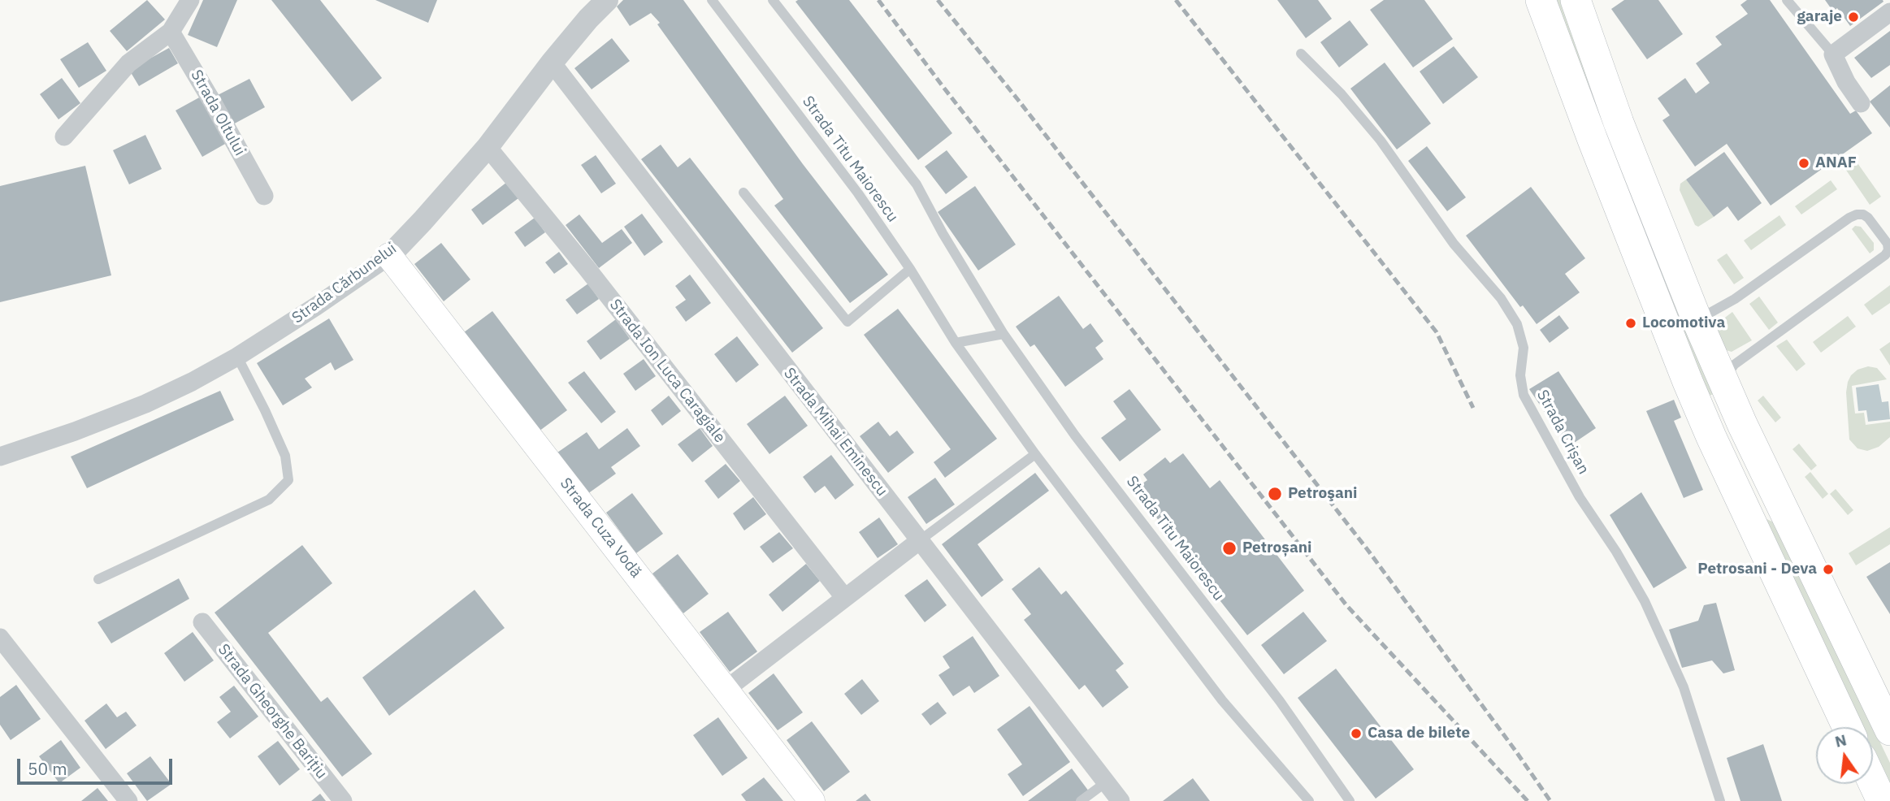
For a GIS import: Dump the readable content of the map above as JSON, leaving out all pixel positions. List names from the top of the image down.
{
  "streets": {
    "main road": ["Strada Cuza Vodă"],
    "street": [
      "Strada Oltului",
      "Strada Cărbunelui",
      "Strada Ion Luca Caragiale",
      "Strada Mihai Eminescu",
      "Strada Gheorghe Barițiu"
    ],
    "lane": ["Strada Titu Maiorescu", "Strada Crișan"]
  },
  "crossings": [
    ["Strada Cărbunelui", "Strada Ion Luca Caragiale"],
    ["Strada Cărbunelui", "Strada Mihai Eminescu"],
    ["Strada Cărbunelui", "Strada Cuza Vodă"]
  ],
  "places": [
    "garaje",
    "ANAF",
    "Locomotiva",
    "Petroşani",
    "Petroșani",
    "Petrosani - Deva",
    "Casa de bilete"
  ],
  "scale_bar": "50 m",
  "north": "top"
}
